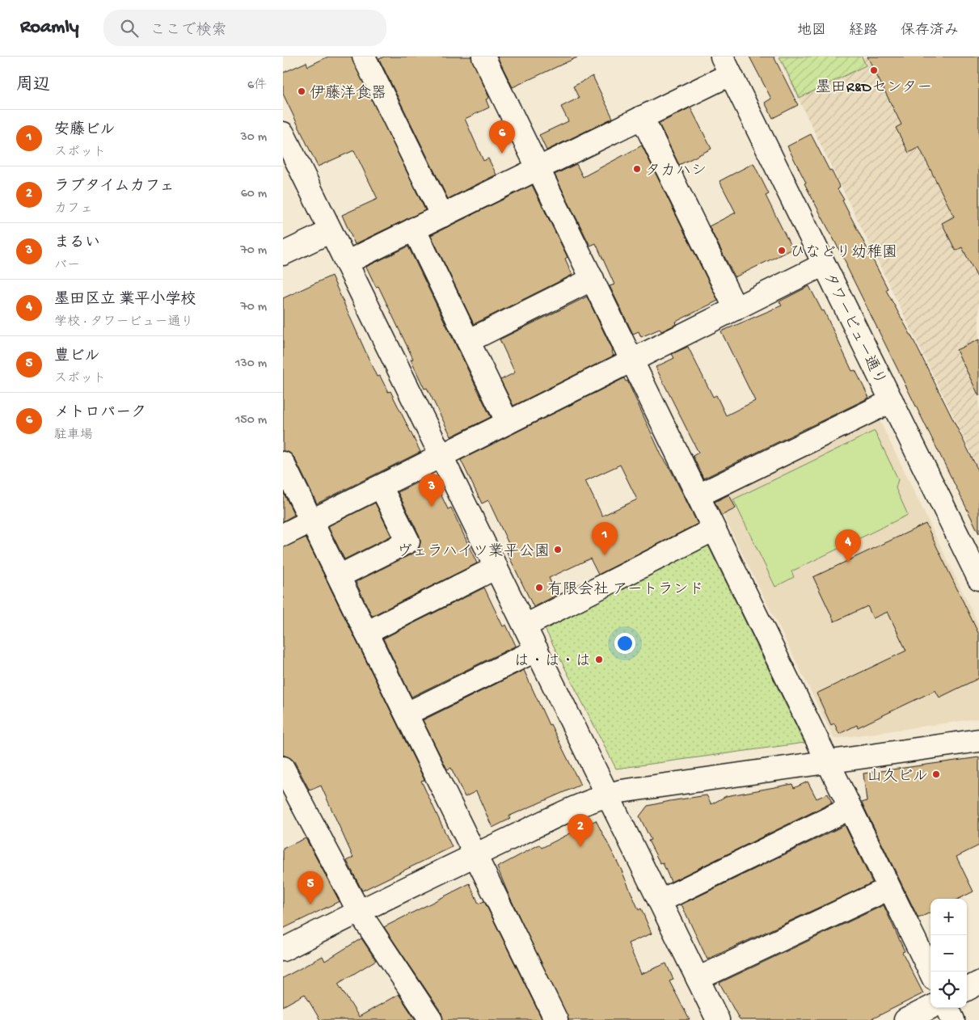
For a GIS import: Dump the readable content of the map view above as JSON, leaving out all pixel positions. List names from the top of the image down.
{
  "streets": {
    "street": ["タワービュー通り"]
  },
  "places": [
    "墨田R&Dセンター",
    "伊藤洋食器",
    "タカハシ",
    "ひなどり幼稚園",
    "ヴェラハイツ業平公園",
    "有限会社 アートランド",
    "は・は・は",
    "山久ビル"
  ],
  "page": {
    "header": "Roamly",
    "search": "ここで検索",
    "nav": ["地図", "経路", "保存済み"],
    "heading": ["周辺", "6件"],
    "list": [
      {
        "mark": "1",
        "name": "安藤ビル",
        "note": "スポット",
        "value": "30 m"
      },
      {
        "mark": "2",
        "name": "ラブタイムカフェ",
        "note": "カフェ",
        "value": "60 m"
      },
      {
        "mark": "3",
        "name": "まるい",
        "note": "バー",
        "value": "70 m"
      },
      {
        "mark": "4",
        "name": "墨田区立 業平小学校",
        "note": "学校 · タワービュー通り",
        "value": "70 m"
      },
      {
        "mark": "5",
        "name": "豊ビル",
        "note": "スポット",
        "value": "130 m"
      },
      {
        "mark": "6",
        "name": "メトロパーク",
        "note": "駐車場",
        "value": "150 m"
      }
    ],
    "pins": [
      "6",
      "3",
      "1",
      "4",
      "2",
      "5"
    ],
    "map_buttons": ["+", "−"]
  }
}
